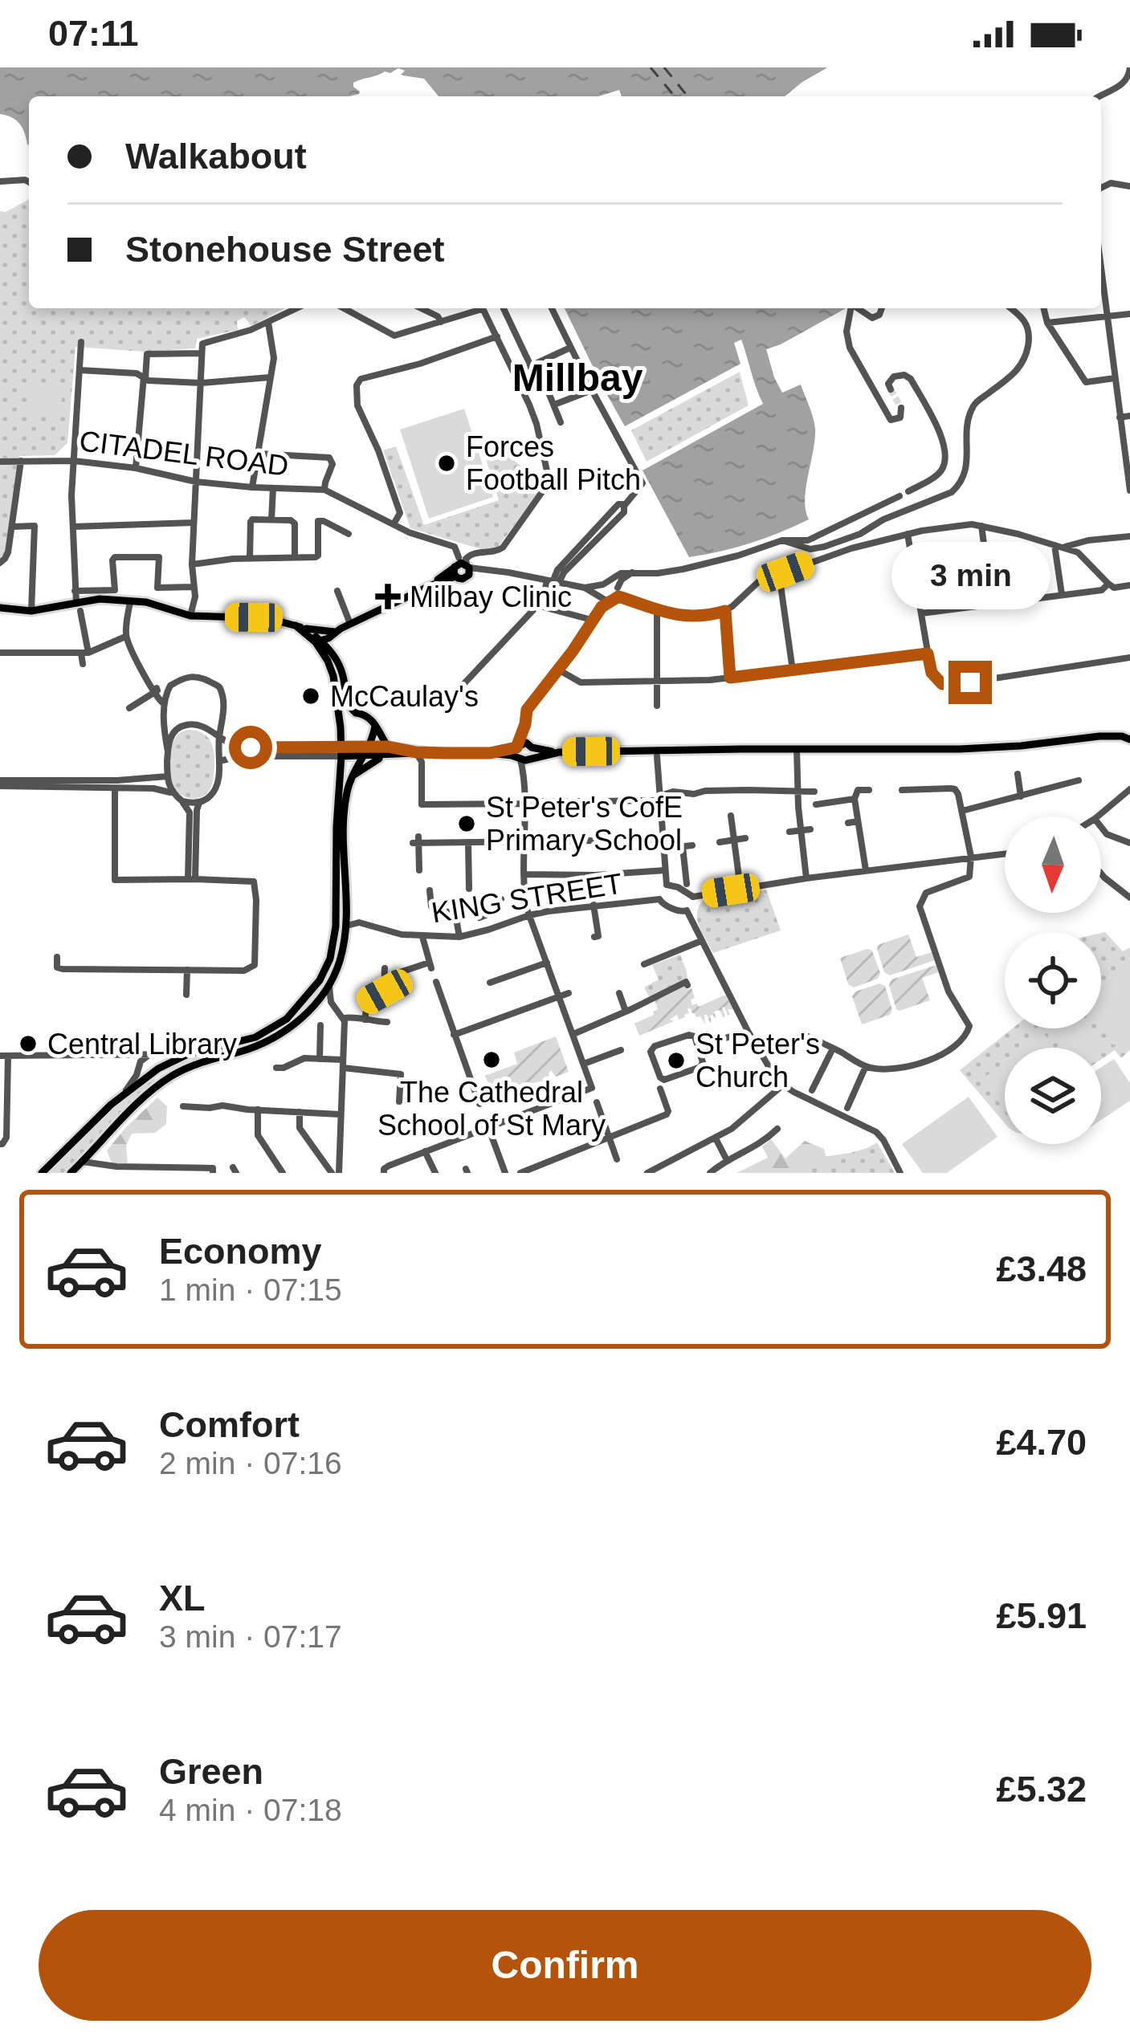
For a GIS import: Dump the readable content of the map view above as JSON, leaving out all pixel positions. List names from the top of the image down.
{
  "streets": {
    "street": ["CITADEL ROAD", "KING STREET"]
  },
  "districts": ["Millbay"],
  "places": {
    "other": [
      "Forces Football Pitch",
      "McCaulay's",
      "St Peter's CofE Primary School",
      "Central Library",
      "The Cathedral School of St Mary",
      "St Peter's Church"
    ],
    "health": ["Milbay Clinic"]
  },
  "north": "bottom",
  "page": {
    "status": "07:11",
    "banner": ["Walkabout", "Stonehouse Street"],
    "bubble": "3 min",
    "list": [
      {
        "name": "Economy",
        "note": "1 min · 07:15",
        "value": "£3.48"
      },
      {
        "name": "Comfort",
        "note": "2 min · 07:16",
        "value": "£4.70"
      },
      {
        "name": "XL",
        "note": "3 min · 07:17",
        "value": "£5.91"
      },
      {
        "name": "Green",
        "note": "4 min · 07:18",
        "value": "£5.32"
      }
    ],
    "buttons": "Confirm"
  }
}
